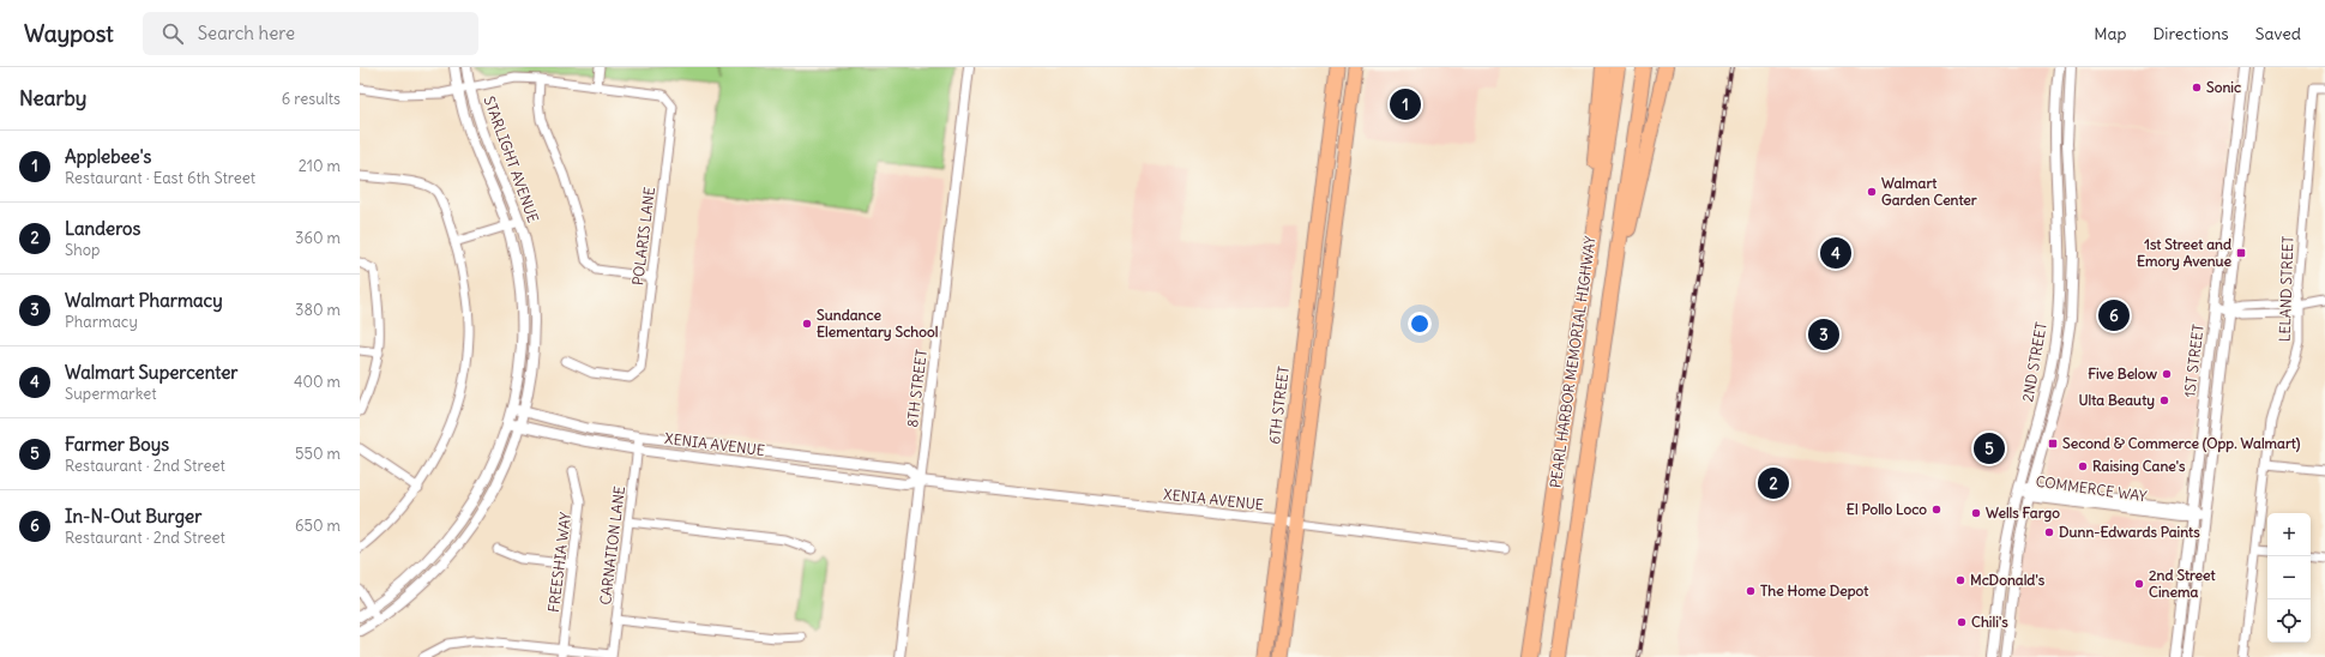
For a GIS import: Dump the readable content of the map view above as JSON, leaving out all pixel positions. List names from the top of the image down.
{
  "streets": {
    "highway": ["PEARL HARBOR MEMORIAL HIGHWAY"],
    "main road": ["6TH STREET"],
    "street": [
      "STARLIGHT AVENUE",
      "POLARIS LANE",
      "LELAND STREET",
      "1ST STREET",
      "2ND STREET",
      "8TH STREET",
      "XENIA AVENUE",
      "COMMERCE WAY",
      "CARNATION LANE",
      "FREESHIA WAY"
    ]
  },
  "crossings": [
    ["STARLIGHT AVENUE", "XENIA AVENUE"],
    ["1ST STREET", "COMMERCE WAY"],
    ["2ND STREET", "COMMERCE WAY"],
    ["8TH STREET", "XENIA AVENUE"],
    ["6TH STREET", "XENIA AVENUE"],
    ["XENIA AVENUE", "CARNATION LANE"]
  ],
  "places": {
    "other": [
      "Sonic",
      "Walmart Garden Center",
      "Sundance Elementary School",
      "Five Below",
      "Ulta Beauty",
      "Raising Cane's",
      "El Pollo Loco",
      "Wells Fargo",
      "Dunn-Edwards Paints",
      "McDonald's",
      "2nd Street Cinema",
      "The Home Depot",
      "Chili's"
    ],
    "transit": ["1st Street and Emory Avenue", "Second & Commerce (Opp. Walmart)"]
  },
  "page": {
    "header": "Waypost",
    "search": "Search here",
    "nav": ["Map", "Directions", "Saved"],
    "heading": ["Nearby", "6 results"],
    "pins": [
      "1",
      "4",
      "6",
      "3",
      "5",
      "2"
    ],
    "list": [
      {
        "mark": "1",
        "name": "Applebee's",
        "note": "Restaurant · East 6th Street",
        "value": "210 m"
      },
      {
        "mark": "2",
        "name": "Landeros",
        "note": "Shop",
        "value": "360 m"
      },
      {
        "mark": "3",
        "name": "Walmart Pharmacy",
        "note": "Pharmacy",
        "value": "380 m"
      },
      {
        "mark": "4",
        "name": "Walmart Supercenter",
        "note": "Supermarket",
        "value": "400 m"
      },
      {
        "mark": "5",
        "name": "Farmer Boys",
        "note": "Restaurant · 2nd Street",
        "value": "550 m"
      },
      {
        "mark": "6",
        "name": "In-N-Out Burger",
        "note": "Restaurant · 2nd Street",
        "value": "650 m"
      }
    ],
    "map_buttons": ["+", "−"]
  }
}
